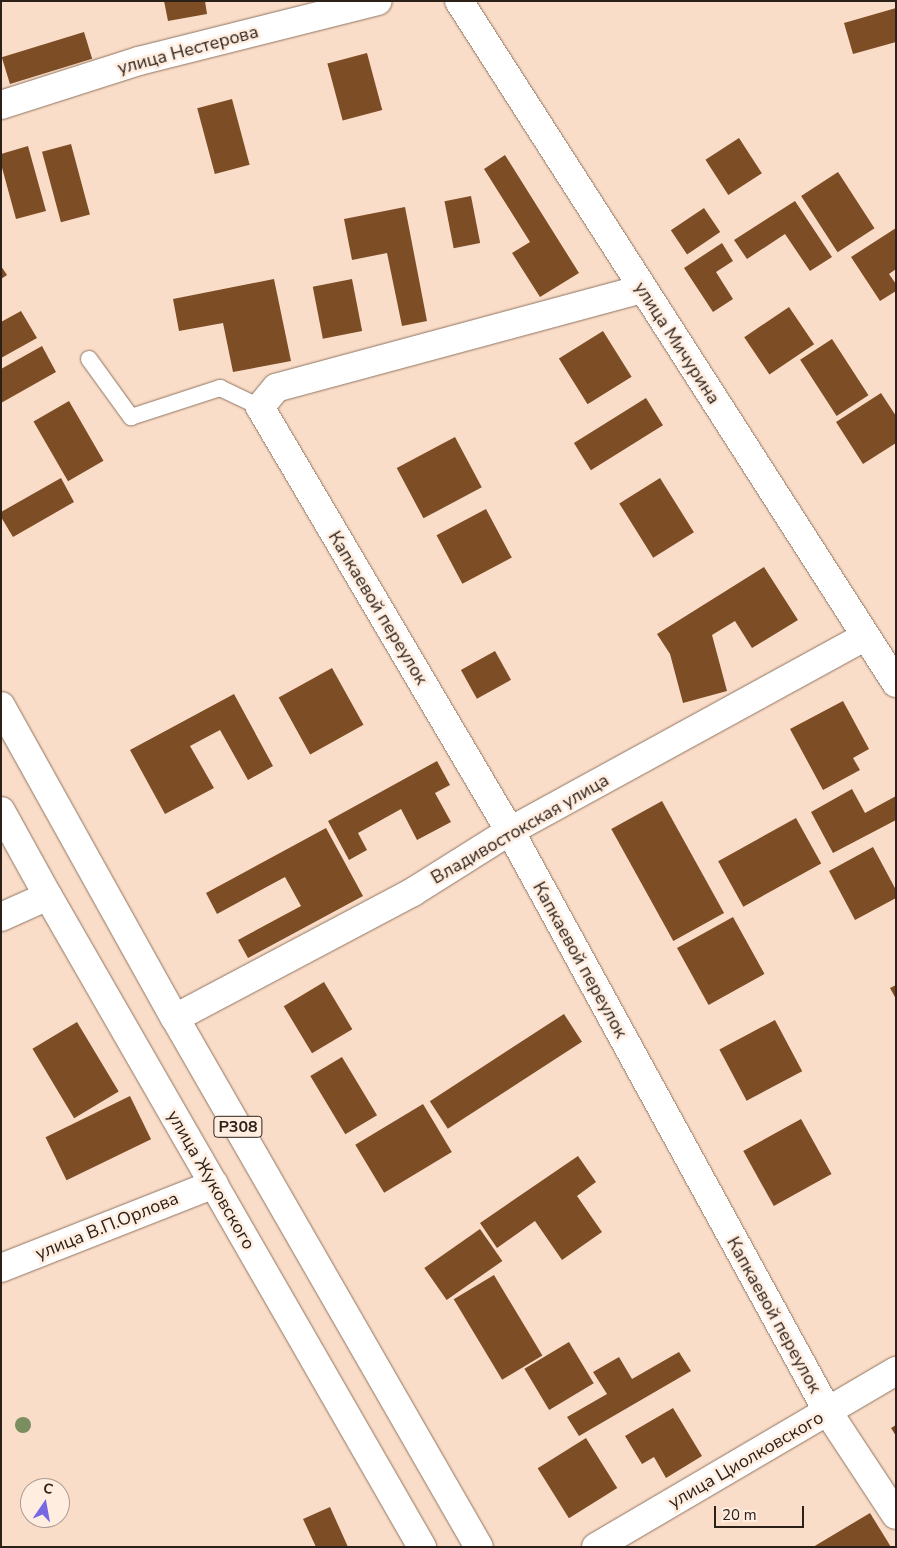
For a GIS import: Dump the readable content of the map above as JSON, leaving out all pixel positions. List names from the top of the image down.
{
  "streets": {
    "street": [
      "улица Нестерова",
      "улица Мичурина",
      "Капкаевой переулок",
      "Владивостокская улица",
      "P308",
      "улица Жуковского",
      "улица В.П.Орлова",
      "улица Циолковского"
    ]
  },
  "crossings": [
    ["улица Мичурина", "Владивостокская улица"],
    ["Капкаевой переулок", "Владивостокская улица"],
    ["Капкаевой переулок", "улица Циолковского"],
    ["Владивостокская улица", "P308"],
    ["улица Жуковского", "улица В.П.Орлова"]
  ],
  "scale_bar": "20 m",
  "north": "top"
}
